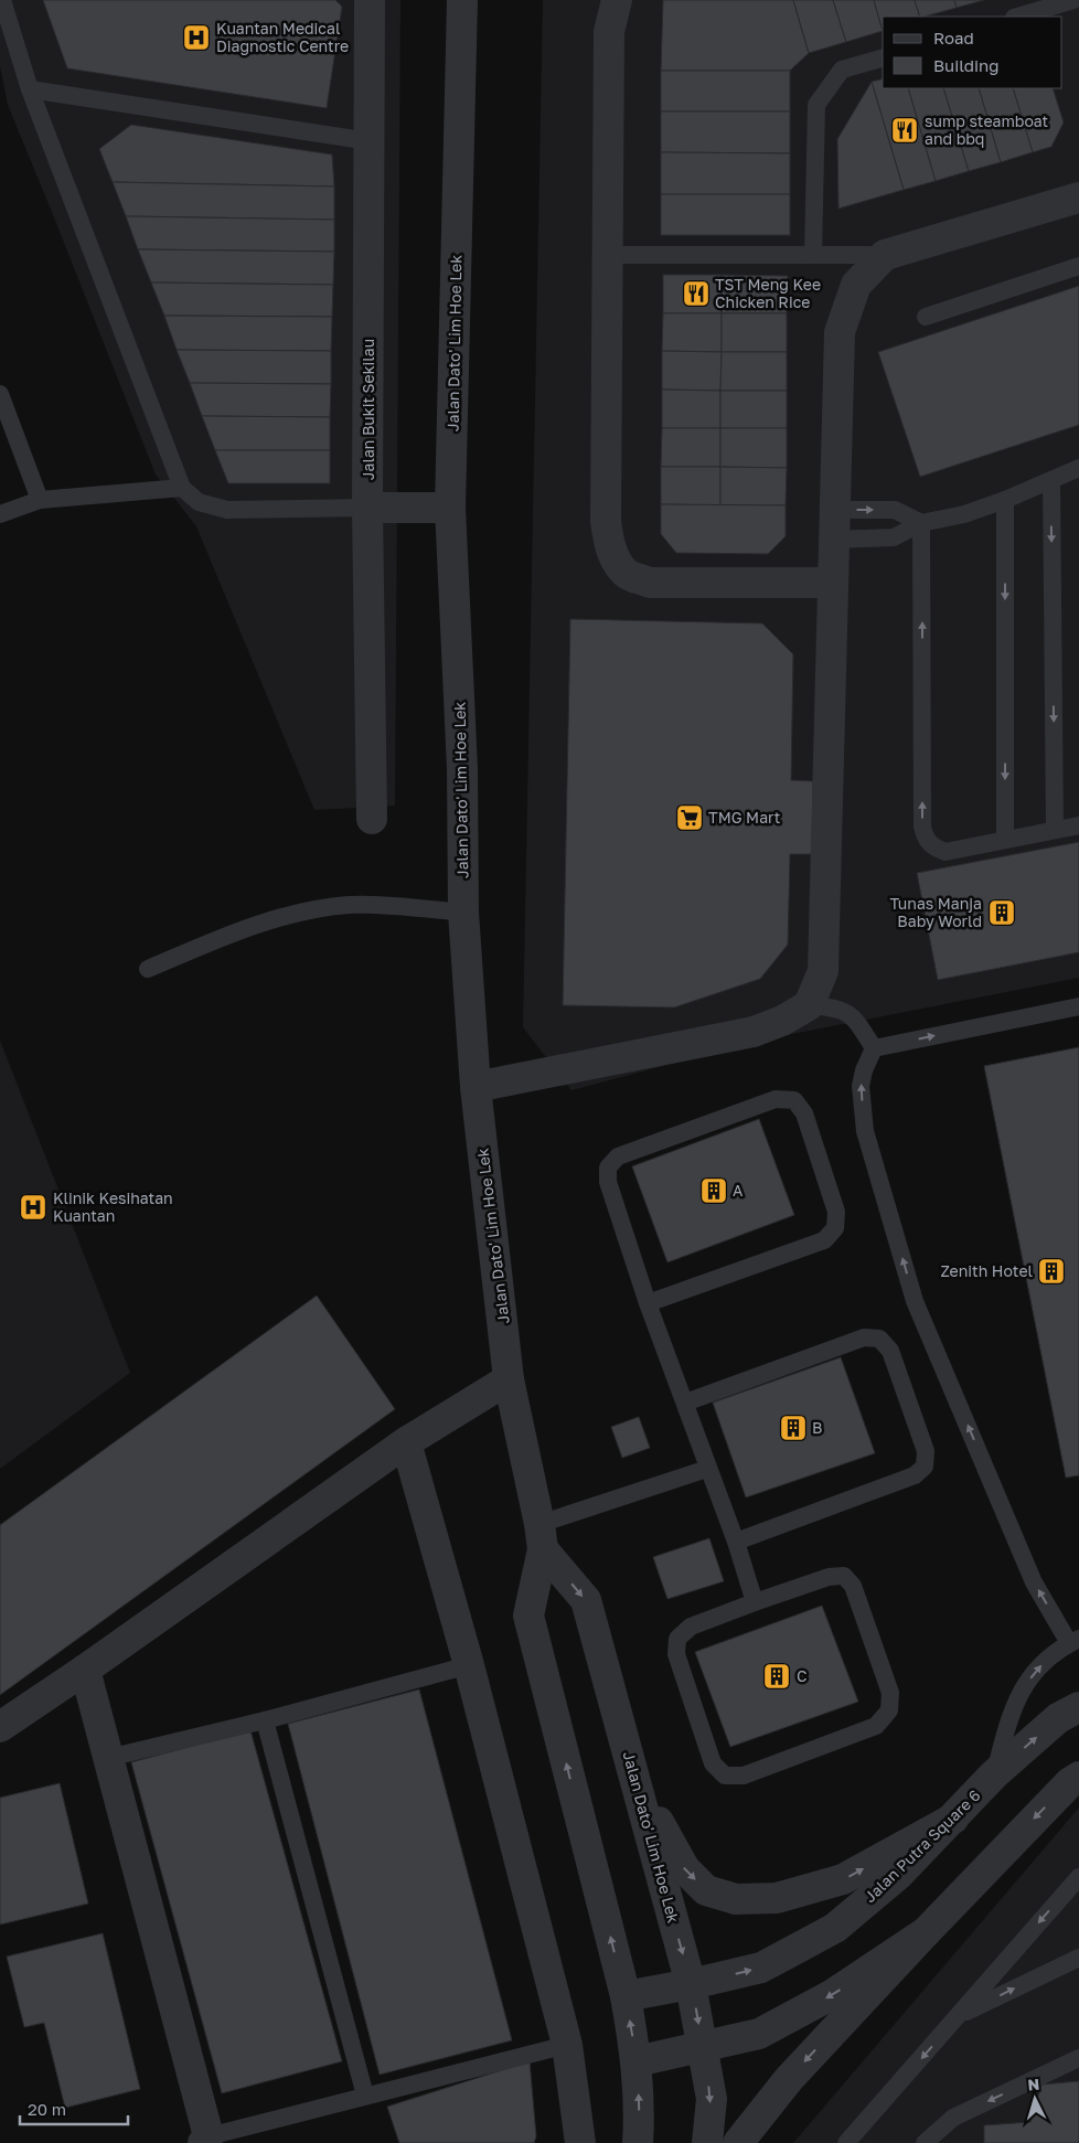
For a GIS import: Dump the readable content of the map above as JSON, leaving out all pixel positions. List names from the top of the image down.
{
  "streets": {
    "street": ["Jalan Dato' Lim Hoe Lek", "Jalan Bukit Sekilau", "Jalan Putra Square 6"]
  },
  "crossings": [
    ["Jalan Dato' Lim Hoe Lek", "Jalan Putra Square 6"]
  ],
  "places": {
    "hospital": ["Kuantan Medical Diagnostic Centre", "Klinik Kesihatan Kuantan"],
    "restaurant": ["sump steamboat and bbq", "TST Meng Kee Chicken Rice"],
    "supermarket": ["TMG Mart"],
    "building": [
      "Tunas Manja Baby World",
      "A",
      "Zenith Hotel",
      "B",
      "C"
    ]
  },
  "legend": ["Road", "Building"],
  "scale_bar": "20 m",
  "north": "top"
}
